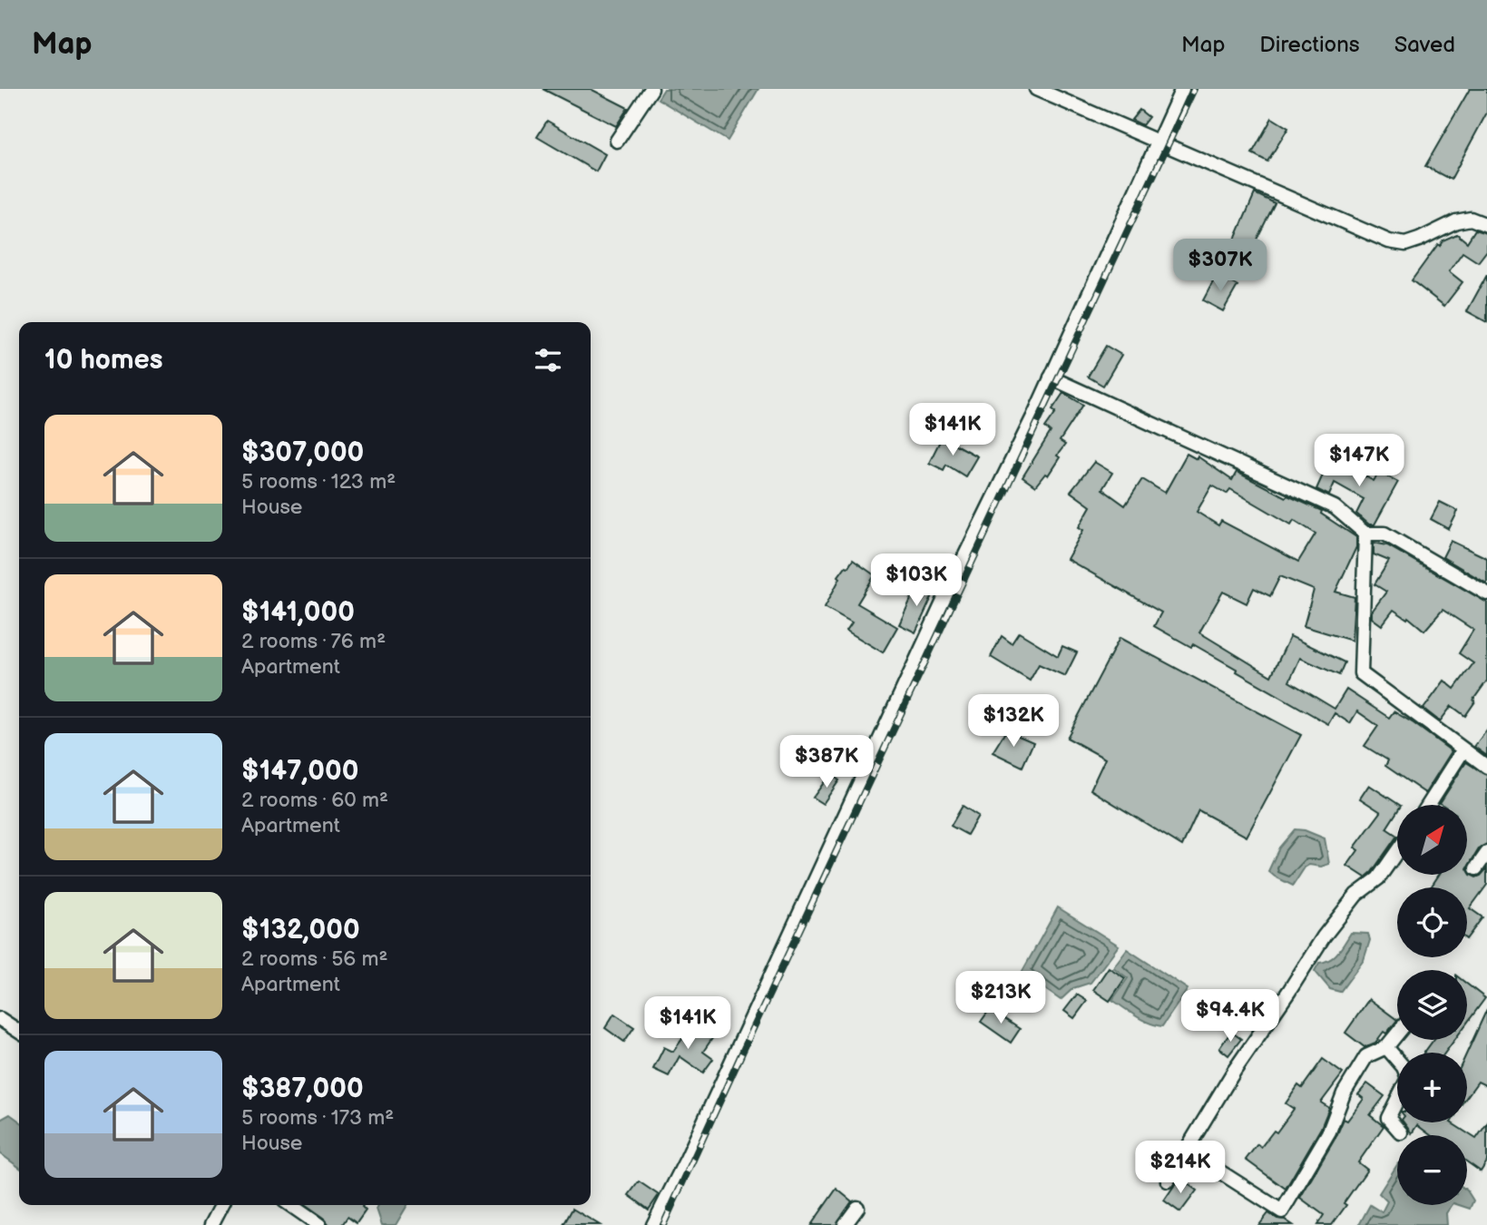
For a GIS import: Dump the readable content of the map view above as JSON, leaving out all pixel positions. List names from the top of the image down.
{
  "north": "top right",
  "page": {
    "header": "Map",
    "nav": ["Map", "Directions", "Saved"],
    "price": [
      "$307K",
      "$141K",
      "$147K",
      "$103K",
      "$132K",
      "$387K",
      "$213K",
      "$94.4K",
      "$141K",
      "$214K"
    ],
    "heading": "10 homes",
    "list": [
      {
        "name": "$307,000",
        "note": "5 rooms · 123 m² · House"
      },
      {
        "name": "$141,000",
        "note": "2 rooms · 76 m² · Apartment"
      },
      {
        "name": "$147,000",
        "note": "2 rooms · 60 m² · Apartment"
      },
      {
        "name": "$132,000",
        "note": "2 rooms · 56 m² · Apartment"
      },
      {
        "name": "$387,000",
        "note": "5 rooms · 173 m² · House"
      }
    ],
    "map_buttons": ["+", "−"]
  }
}
